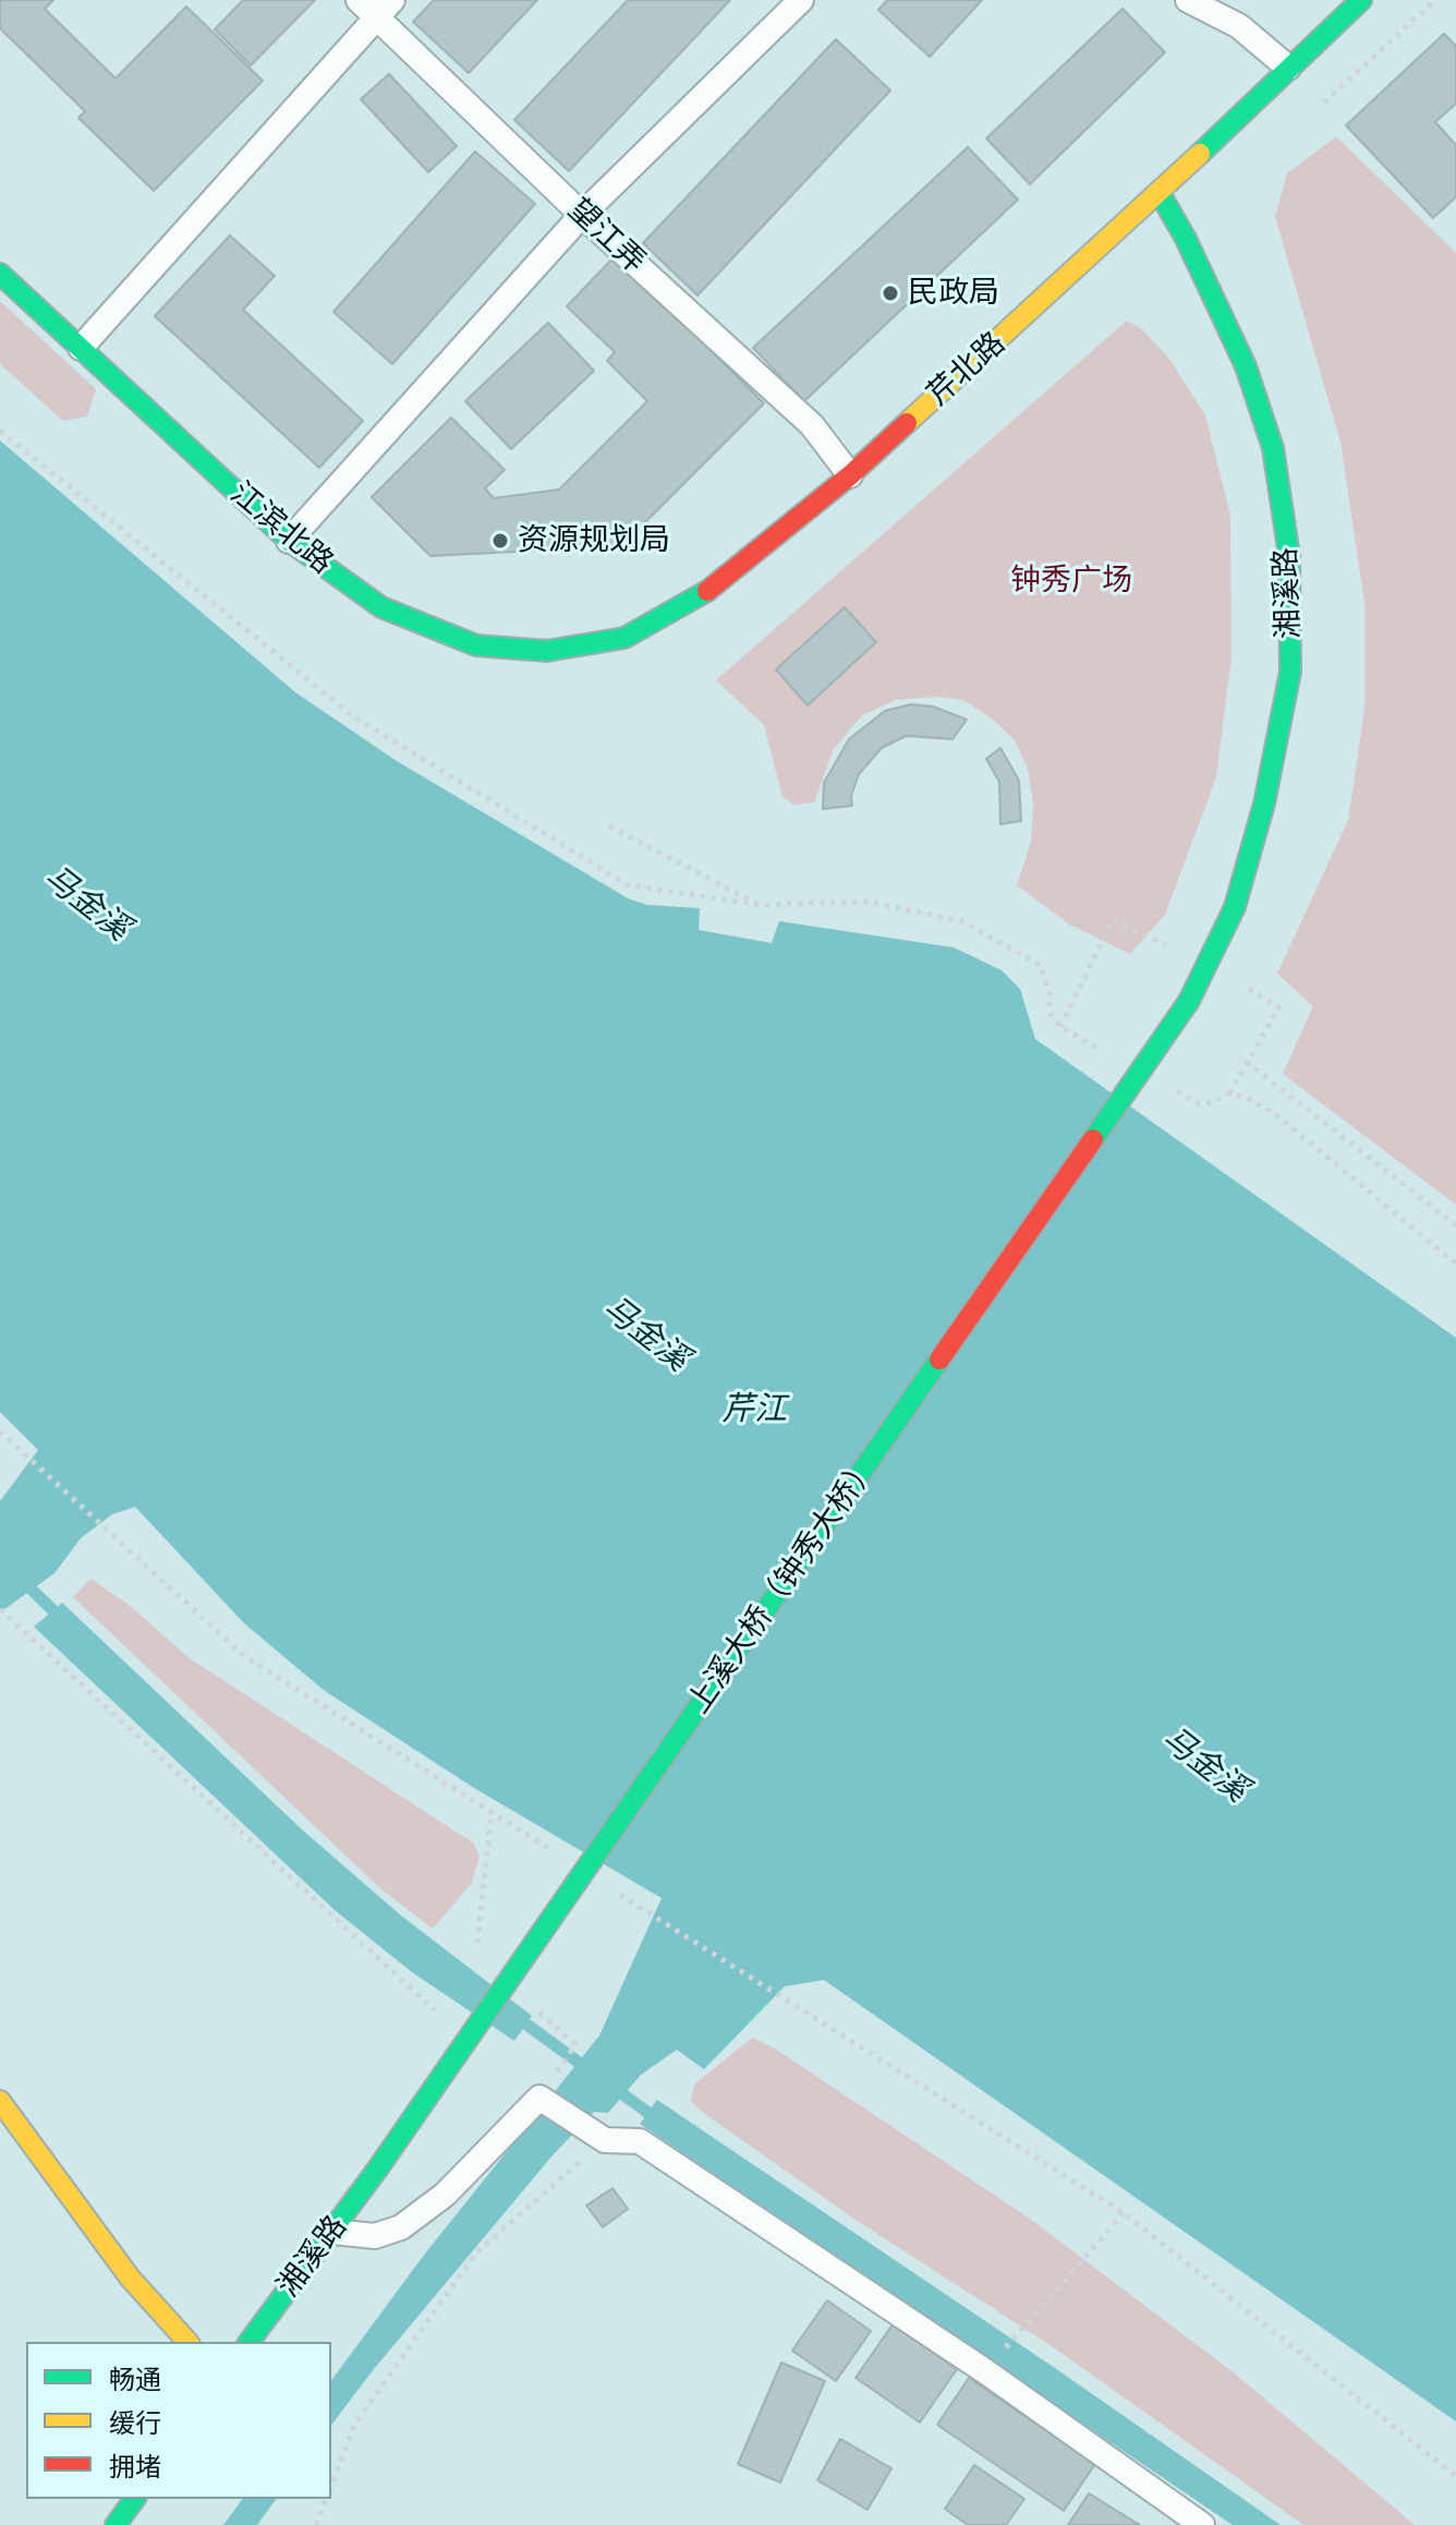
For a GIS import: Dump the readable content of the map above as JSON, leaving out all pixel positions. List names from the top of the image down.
{
  "streets": {
    "main road": [
      "芹北路",
      "江滨北路",
      "湘溪路",
      "上溪大桥（钟秀大桥）"
    ],
    "lane": ["望江弄"]
  },
  "crossings": [
    ["望江弄", "芹北路"],
    ["芹北路", "江滨北路"],
    ["芹北路", "湘溪路"],
    ["湘溪路", "上溪大桥（钟秀大桥）"]
  ],
  "water": ["马金溪", "芹江"],
  "parks": ["钟秀广场"],
  "places": ["民政局", "资源规划局"],
  "legend": ["畅通", "缓行", "拥堵"]
}
